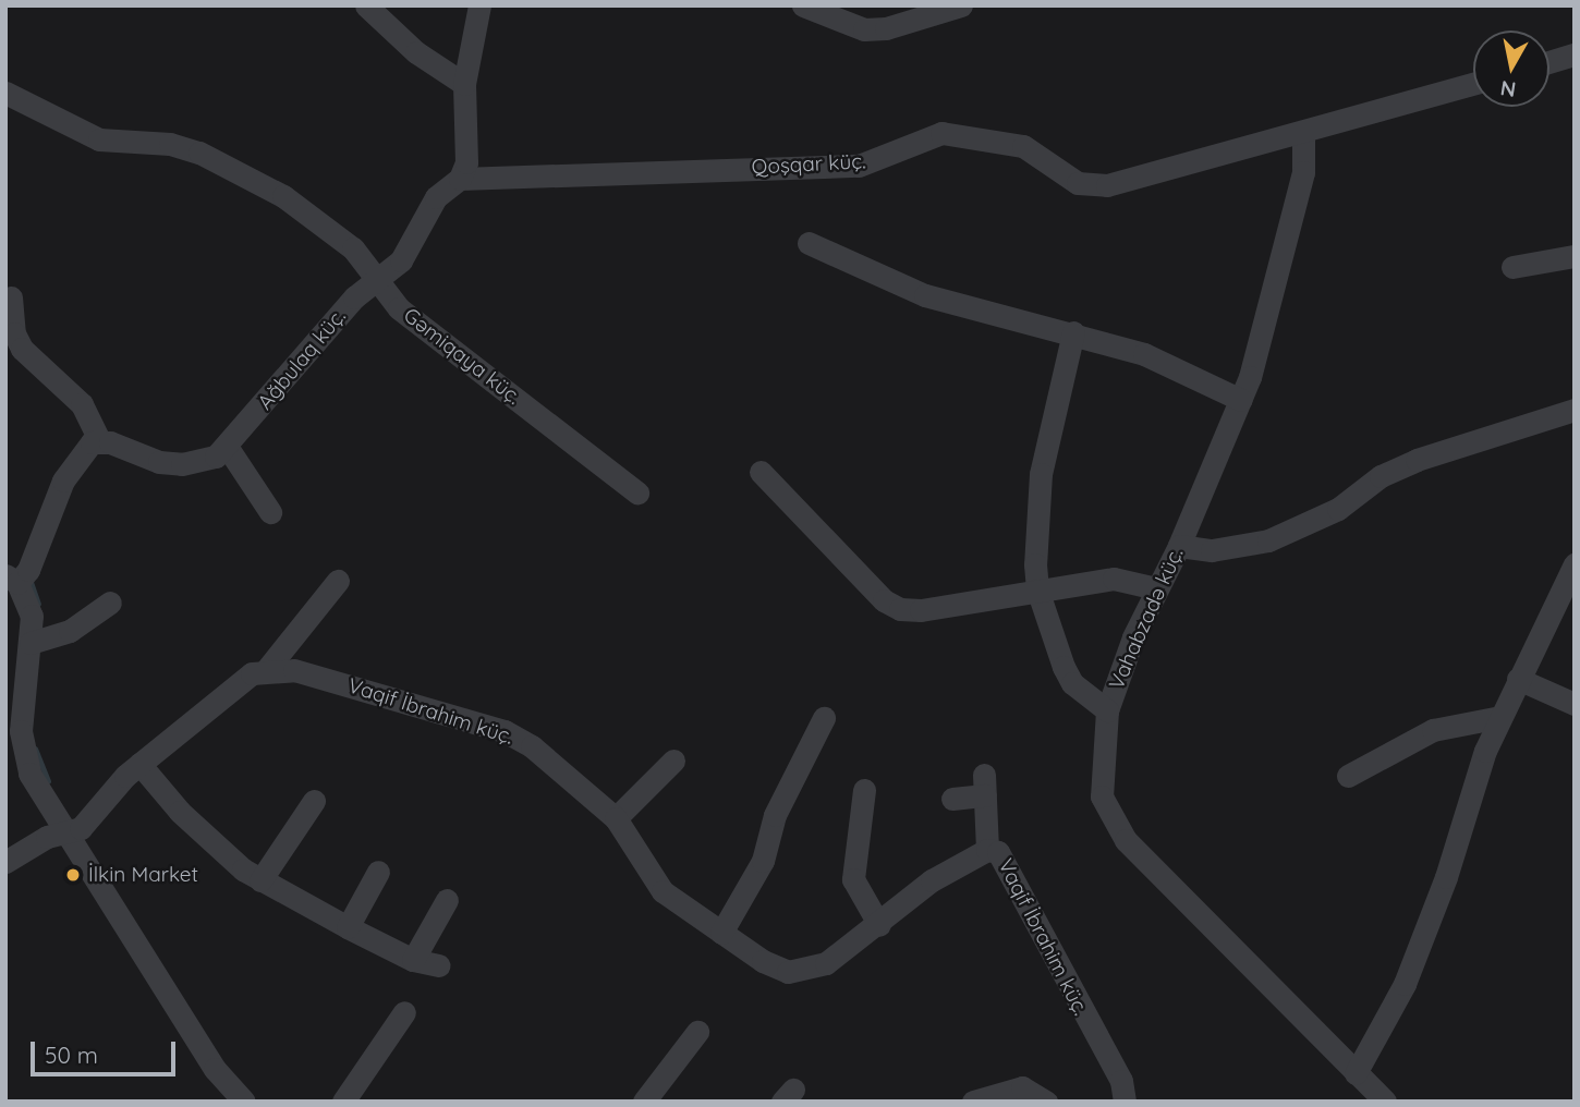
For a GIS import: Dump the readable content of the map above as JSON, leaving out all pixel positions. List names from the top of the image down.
{
  "streets": {
    "street": [
      "Qoşqar küç.",
      "Gəmiqaya küç.",
      "Ağbulaq küç.",
      "Vahabzadə küç.",
      "Vaqif İbrahim küç."
    ]
  },
  "crossings": [
    ["Qoşqar küç.", "Ağbulaq küç."],
    ["Qoşqar küç.", "Vahabzadə küç."],
    ["Gəmiqaya küç.", "Ağbulaq küç."]
  ],
  "places": ["İlkin Market"],
  "scale_bar": "50 m",
  "north": "bottom"
}
